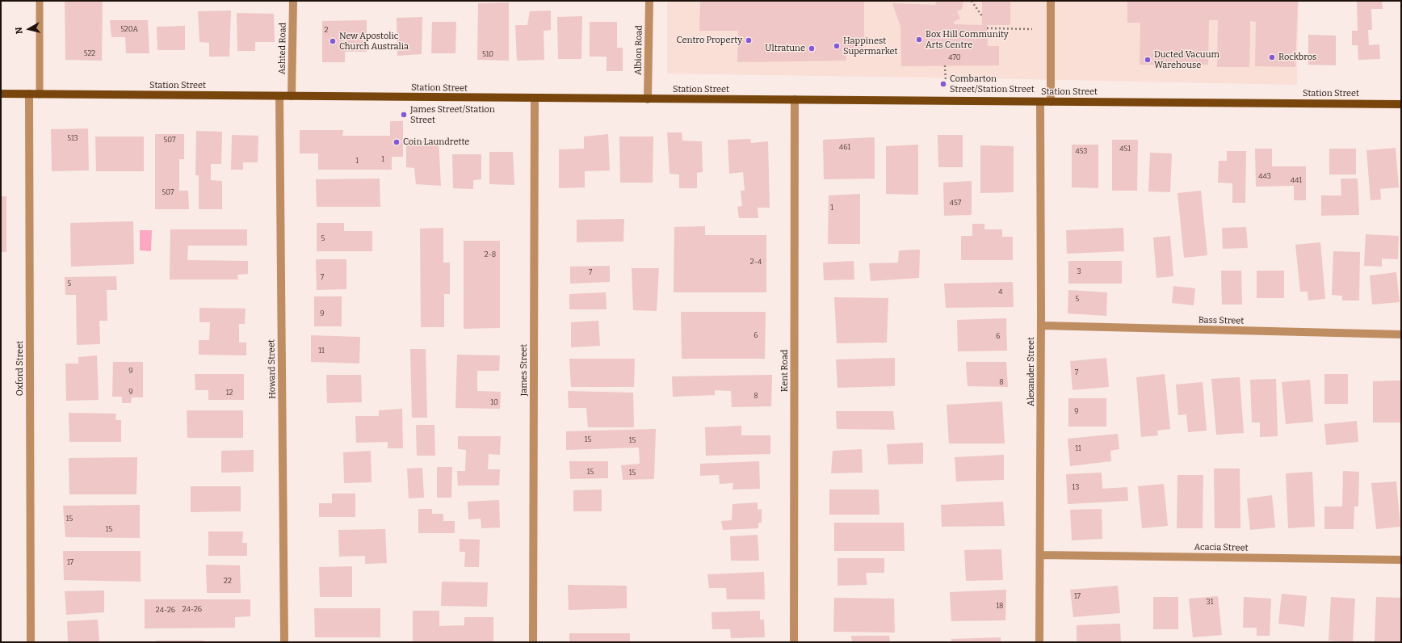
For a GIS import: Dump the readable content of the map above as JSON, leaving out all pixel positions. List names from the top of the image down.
{
  "streets": {
    "main road": ["Station Street"],
    "street": [
      "Ashted Road",
      "Albion Road",
      "Bass Street",
      "Oxford Street",
      "Howard Street",
      "James Street",
      "Kent Road",
      "Alexander Street",
      "Acacia Street"
    ]
  },
  "crossings": [
    ["Ashted Road", "Station Street"],
    ["Albion Road", "Station Street"],
    ["Station Street", "Oxford Street"],
    ["Station Street", "Howard Street"],
    ["Station Street", "James Street"],
    ["Station Street", "Kent Road"],
    ["Station Street", "Alexander Street"],
    ["Bass Street", "Alexander Street"],
    ["Alexander Street", "Acacia Street"]
  ],
  "places": [
    "Box Hill Community Arts Centre",
    "Centro Property",
    "New Apostolic Church Australia",
    "Happinest Supermarket",
    "Ultratune",
    "Rockbros",
    "Ducted Vacuum Warehouse",
    "Combarton Street/Station Street",
    "James Street/Station Street",
    "Coin Laundrette"
  ],
  "house_numbers": [
    "520A",
    "2",
    "522",
    "510",
    "470",
    "513",
    "507",
    "461",
    "451",
    "453",
    "1",
    "1",
    "443",
    "441",
    "507",
    "457",
    "1",
    "5",
    "2-8",
    "2-4",
    "3",
    "7",
    "7",
    "5",
    "4",
    "5",
    "9",
    "6",
    "6",
    "11",
    "9",
    "7",
    "8",
    "9",
    "12",
    "8",
    "10",
    "9",
    "15",
    "15",
    "11",
    "15",
    "15",
    "13",
    "15",
    "15",
    "17",
    "22",
    "17",
    "31",
    "18",
    "24-26",
    "24-26"
  ],
  "north": "left"
}
